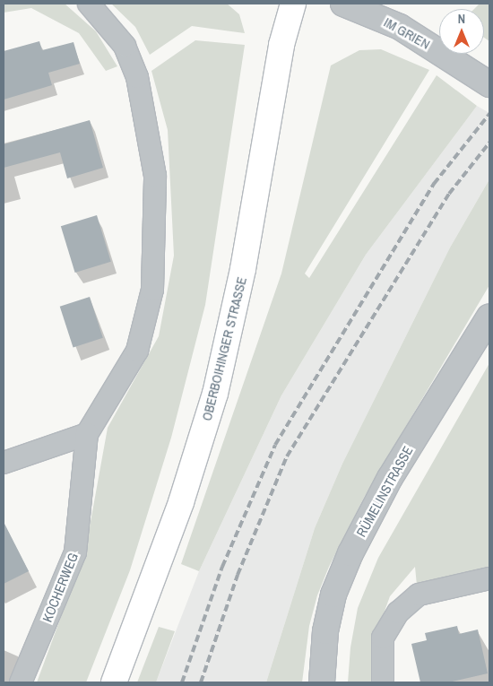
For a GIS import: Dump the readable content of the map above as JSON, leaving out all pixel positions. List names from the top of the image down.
{
  "streets": {
    "main road": ["OBERBOIHINGER STRASSE"],
    "street": ["IM GRIEN", "RÜMELINSTRASSE", "KOCHERWEG"]
  },
  "north": "top"
}
